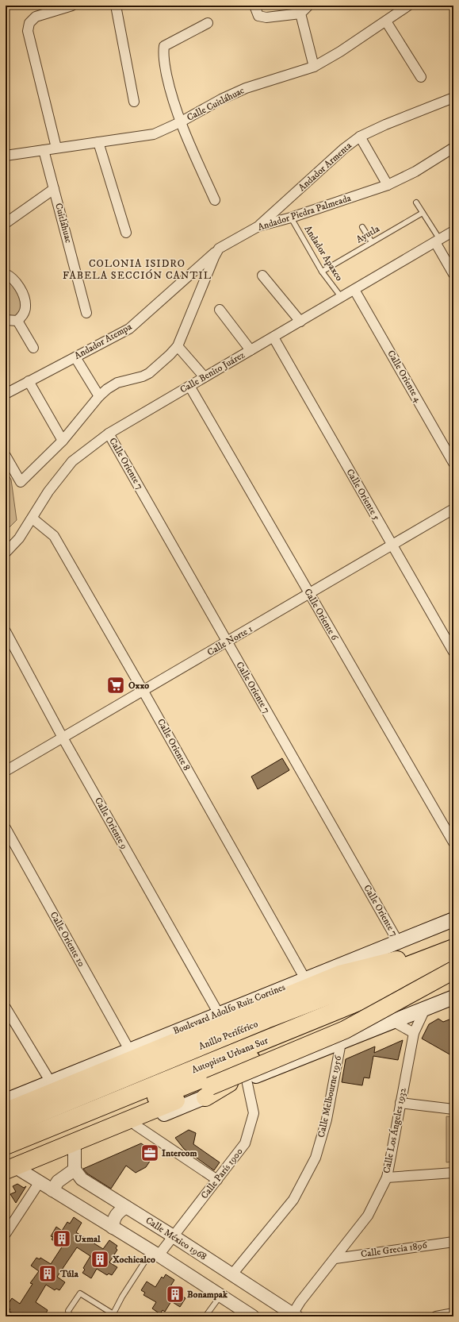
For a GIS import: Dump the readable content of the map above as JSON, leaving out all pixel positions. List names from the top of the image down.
{
  "streets": {
    "highway": ["Anillo Periférico", "Autopista Urbana Sur"],
    "main road": ["Boulevard Adolfo Ruiz Cortines"],
    "street": [
      "Calle Cuitláhuac",
      "Andador Armenta",
      "Andador Piedra Palmeada",
      "Cuitláhuac",
      "Andador Atempa",
      "Calle Benito Juárez",
      "Calle Oriente 4",
      "Calle Oriente 7",
      "Calle Oriente 5",
      "Calle Oriente 6",
      "Calle Norte 1",
      "Calle Oriente 8",
      "Calle Oriente 9",
      "Calle Oriente 10",
      "Calle Melbourne 1956",
      "Calle Los Ángeles 1932",
      "Calle París 1900",
      "Calle México 1968",
      "Calle Grecia 1896"
    ],
    "lane": ["Ayutla", "Andador Apaxco"]
  },
  "crossings": [
    ["Calle Cuitláhuac", "Cuitláhuac"],
    ["Andador Armenta", "Andador Piedra Palmeada"],
    ["Andador Piedra Palmeada", "Andador Apaxco"],
    ["Andador Piedra Palmeada", "Andador Atempa"],
    ["Ayutla", "Andador Apaxco"],
    ["Andador Apaxco", "Calle Benito Juárez"],
    ["Calle Benito Juárez", "Calle Oriente 4"],
    ["Calle Benito Juárez", "Calle Oriente 7"],
    ["Calle Benito Juárez", "Calle Oriente 5"],
    ["Calle Benito Juárez", "Calle Oriente 6"],
    ["Calle Benito Juárez", "Calle Oriente 8"],
    ["Calle Oriente 7", "Calle Norte 1"],
    ["Calle Oriente 7", "Boulevard Adolfo Ruiz Cortines"],
    ["Calle Oriente 5", "Calle Norte 1"],
    ["Calle Oriente 6", "Calle Norte 1"],
    ["Calle Norte 1", "Calle Oriente 8"],
    ["Calle Norte 1", "Calle Oriente 9"],
    ["Calle Oriente 8", "Boulevard Adolfo Ruiz Cortines"],
    ["Calle Oriente 9", "Boulevard Adolfo Ruiz Cortines"],
    ["Calle Oriente 10", "Boulevard Adolfo Ruiz Cortines"],
    ["Calle Melbourne 1956", "Calle México 1968"],
    ["Calle Los Ángeles 1932", "Calle México 1968"],
    ["Calle Los Ángeles 1932", "Calle Grecia 1896"],
    ["Calle París 1900", "Calle México 1968"]
  ],
  "districts": ["COLONIA ISIDRO FABELA SECCIÓN CANTIL"],
  "places": {
    "supermarket": ["Oxxo"],
    "office": ["Intercom"],
    "building": [
      "Uxmal",
      "Xochicalco",
      "Túla",
      "Bonampak"
    ]
  }
}
